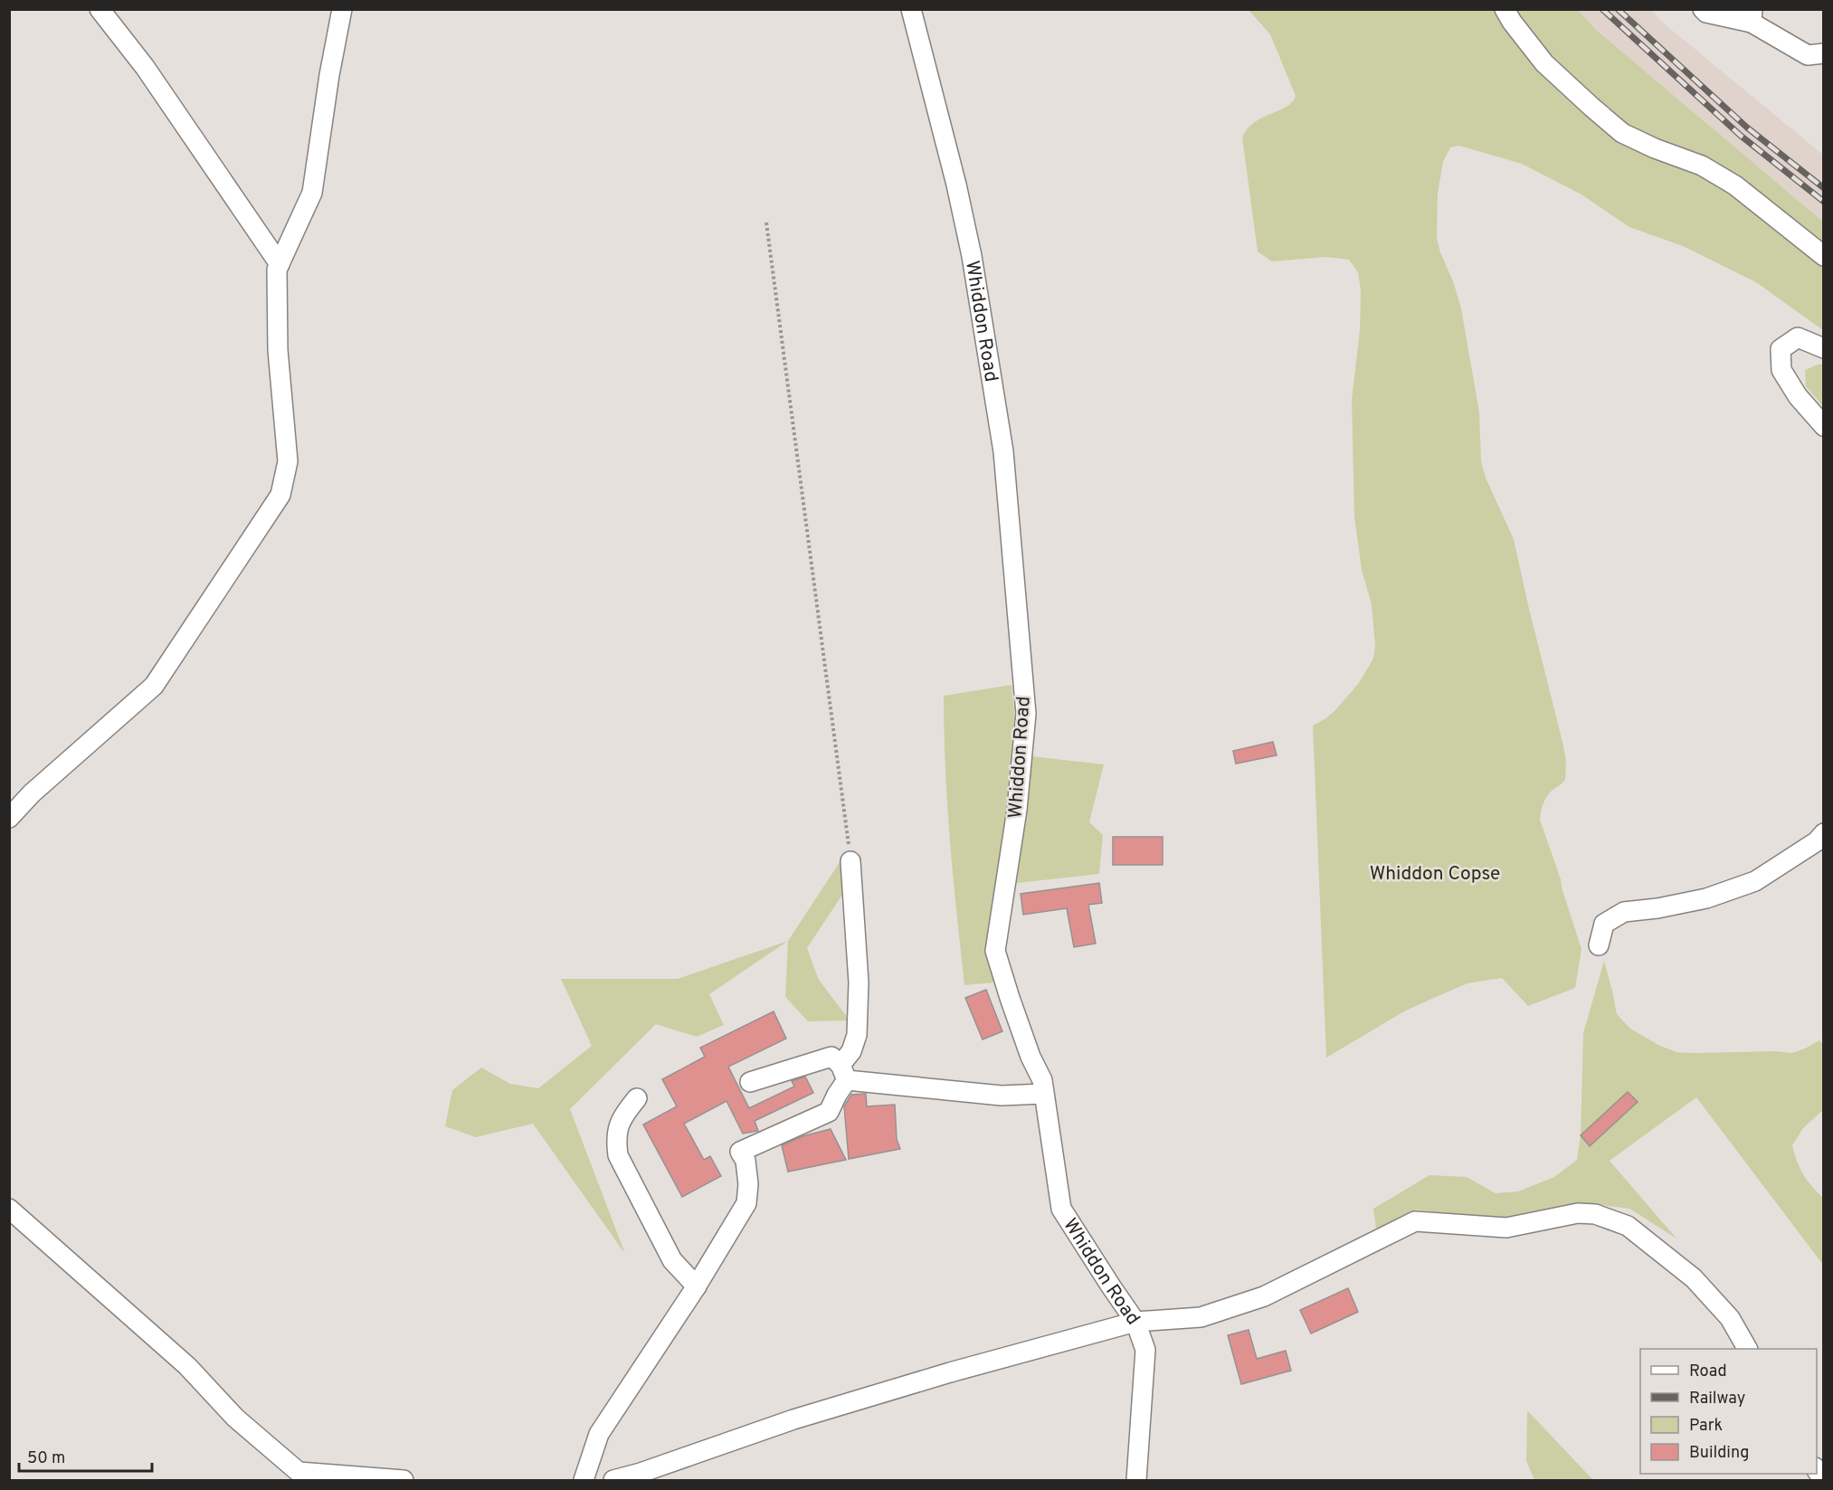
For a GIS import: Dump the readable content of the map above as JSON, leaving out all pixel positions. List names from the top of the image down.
{
  "streets": {
    "street": ["Whiddon Road"]
  },
  "parks": ["Whiddon Copse"],
  "legend": [
    "Road",
    "Railway",
    "Park",
    "Building"
  ],
  "scale_bar": "50 m"
}
